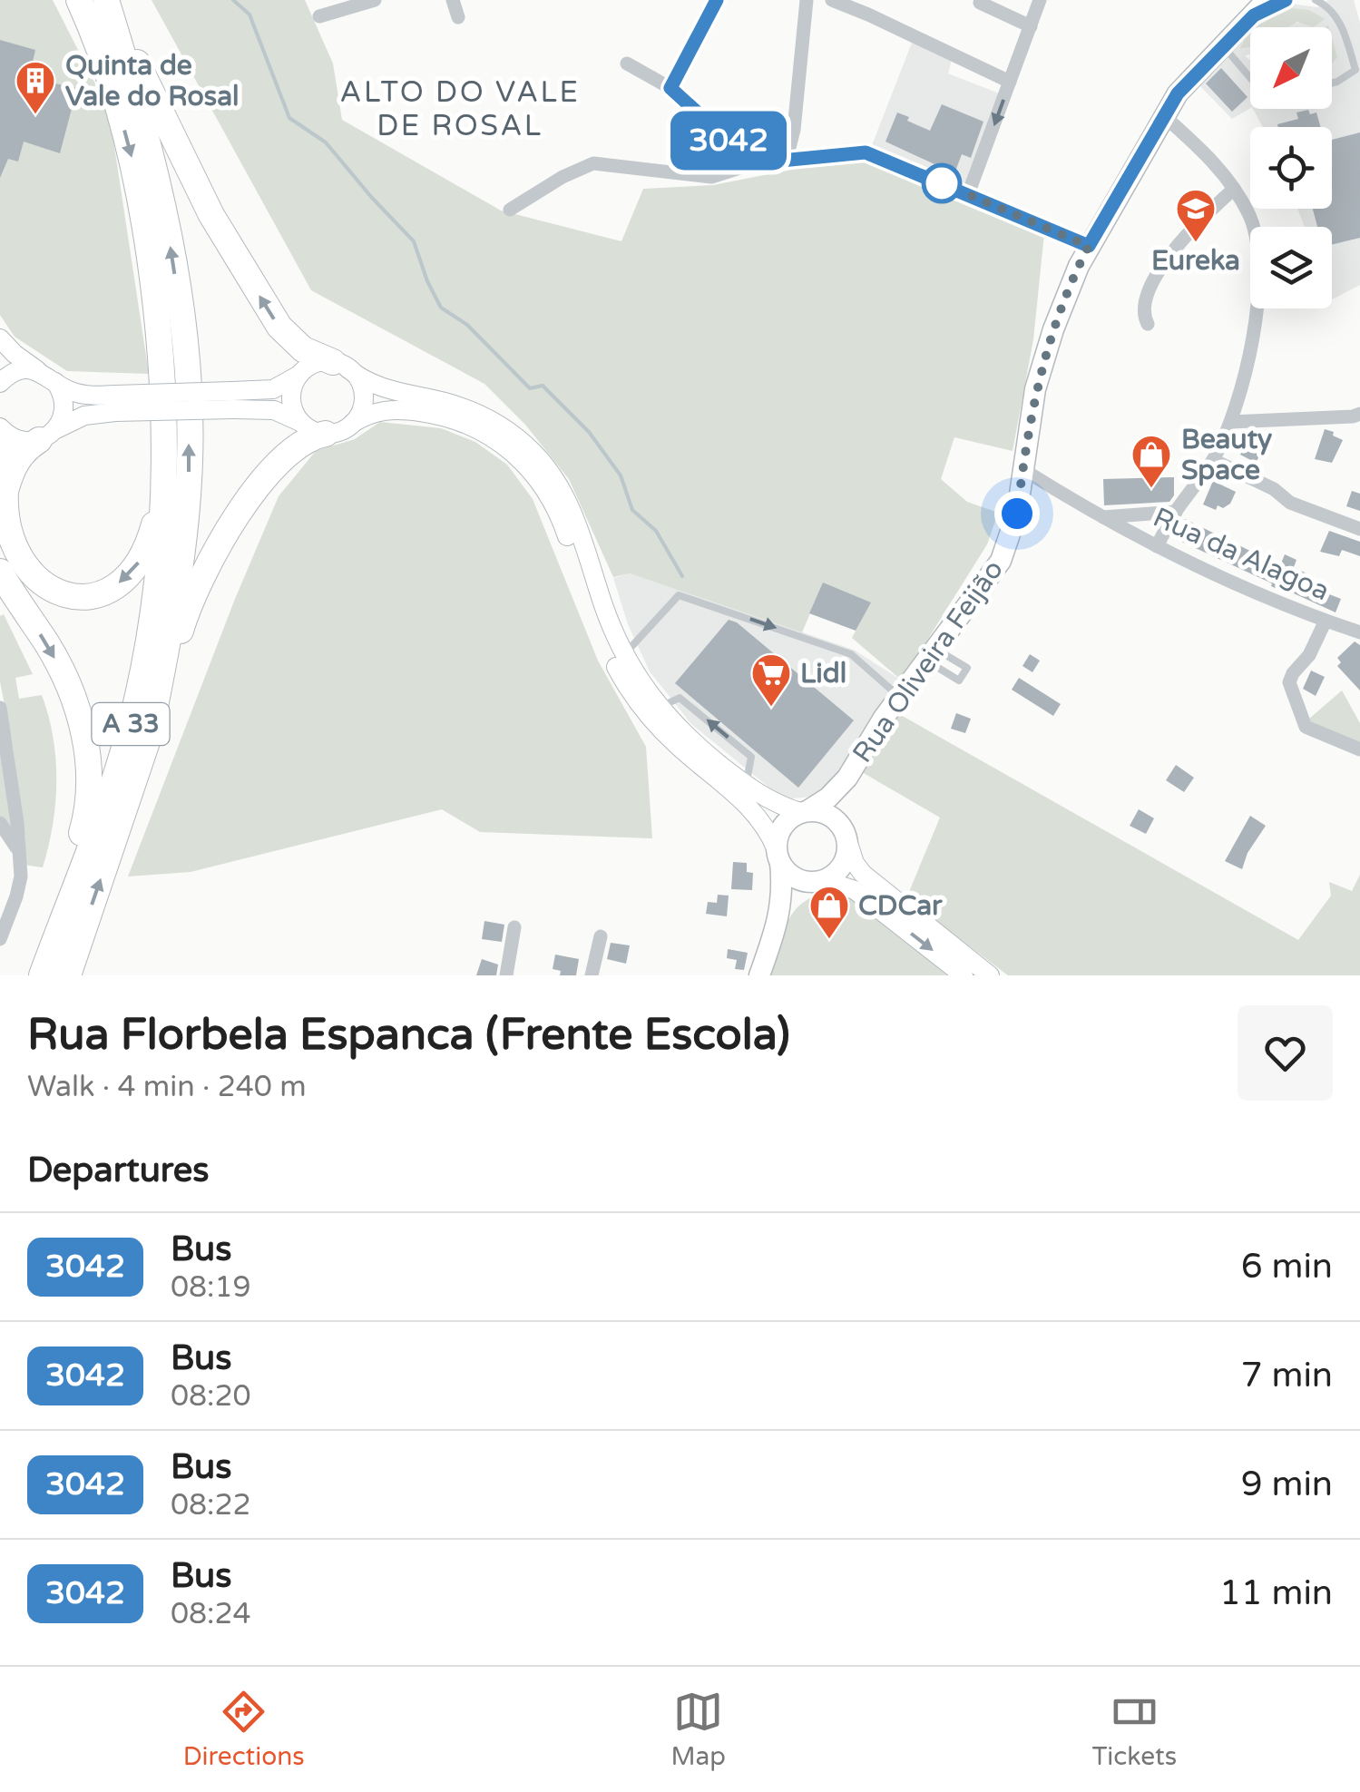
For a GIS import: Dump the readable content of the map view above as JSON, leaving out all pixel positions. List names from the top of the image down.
{
  "streets": {
    "highway": ["A 33"],
    "main road": ["Rua Oliveira Feijão"],
    "street": ["Rua da Alagoa"]
  },
  "crossings": [
    ["Rua da Alagoa", "Rua Oliveira Feijão"]
  ],
  "districts": ["ALTO DO VALE DE ROSAL"],
  "places": {
    "building": ["Quinta de Vale do Rosal"],
    "school or university": ["Eureka"],
    "shop": ["Beauty Space", "CDCar"],
    "supermarket": ["Lidl"]
  },
  "lines": ["bus line 3042"],
  "north": "bottom left",
  "page": {
    "on_map": "3042",
    "heading": [
      ["Rua Florbela Espanca (Frente Escola)", "Walk · 4 min · 240 m"],
      "Departures"
    ],
    "list": [
      {
        "mark": "3042",
        "name": "Bus",
        "note": "08:19",
        "value": "6 min"
      },
      {
        "mark": "3042",
        "name": "Bus",
        "note": "08:20",
        "value": "7 min"
      },
      {
        "mark": "3042",
        "name": "Bus",
        "note": "08:22",
        "value": "9 min"
      },
      {
        "mark": "3042",
        "name": "Bus",
        "note": "08:24",
        "value": "11 min"
      }
    ],
    "tabs": ["Directions", "Map", "Tickets"]
  }
}
